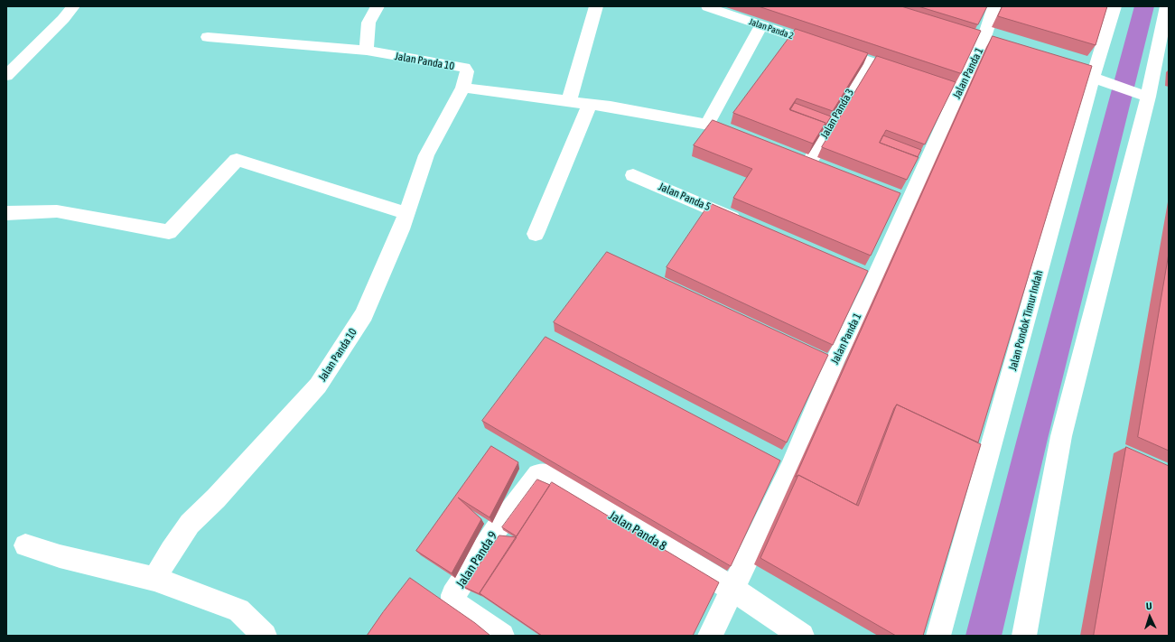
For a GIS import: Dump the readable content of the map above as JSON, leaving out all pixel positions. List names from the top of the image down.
{
  "streets": {
    "street": [
      "Jalan Panda 2",
      "Jalan Panda 10",
      "Jalan Panda 1",
      "Jalan Panda 3",
      "Jalan Panda 5",
      "Jalan Pondok Timur Indah",
      "Jalan Panda 8",
      "Jalan Panda 9"
    ]
  },
  "crossings": [
    ["Jalan Panda 2", "Jalan Panda 3"],
    ["Jalan Panda 1", "Jalan Panda 8"],
    ["Jalan Panda 8", "Jalan Panda 9"]
  ],
  "north": "top"
}
